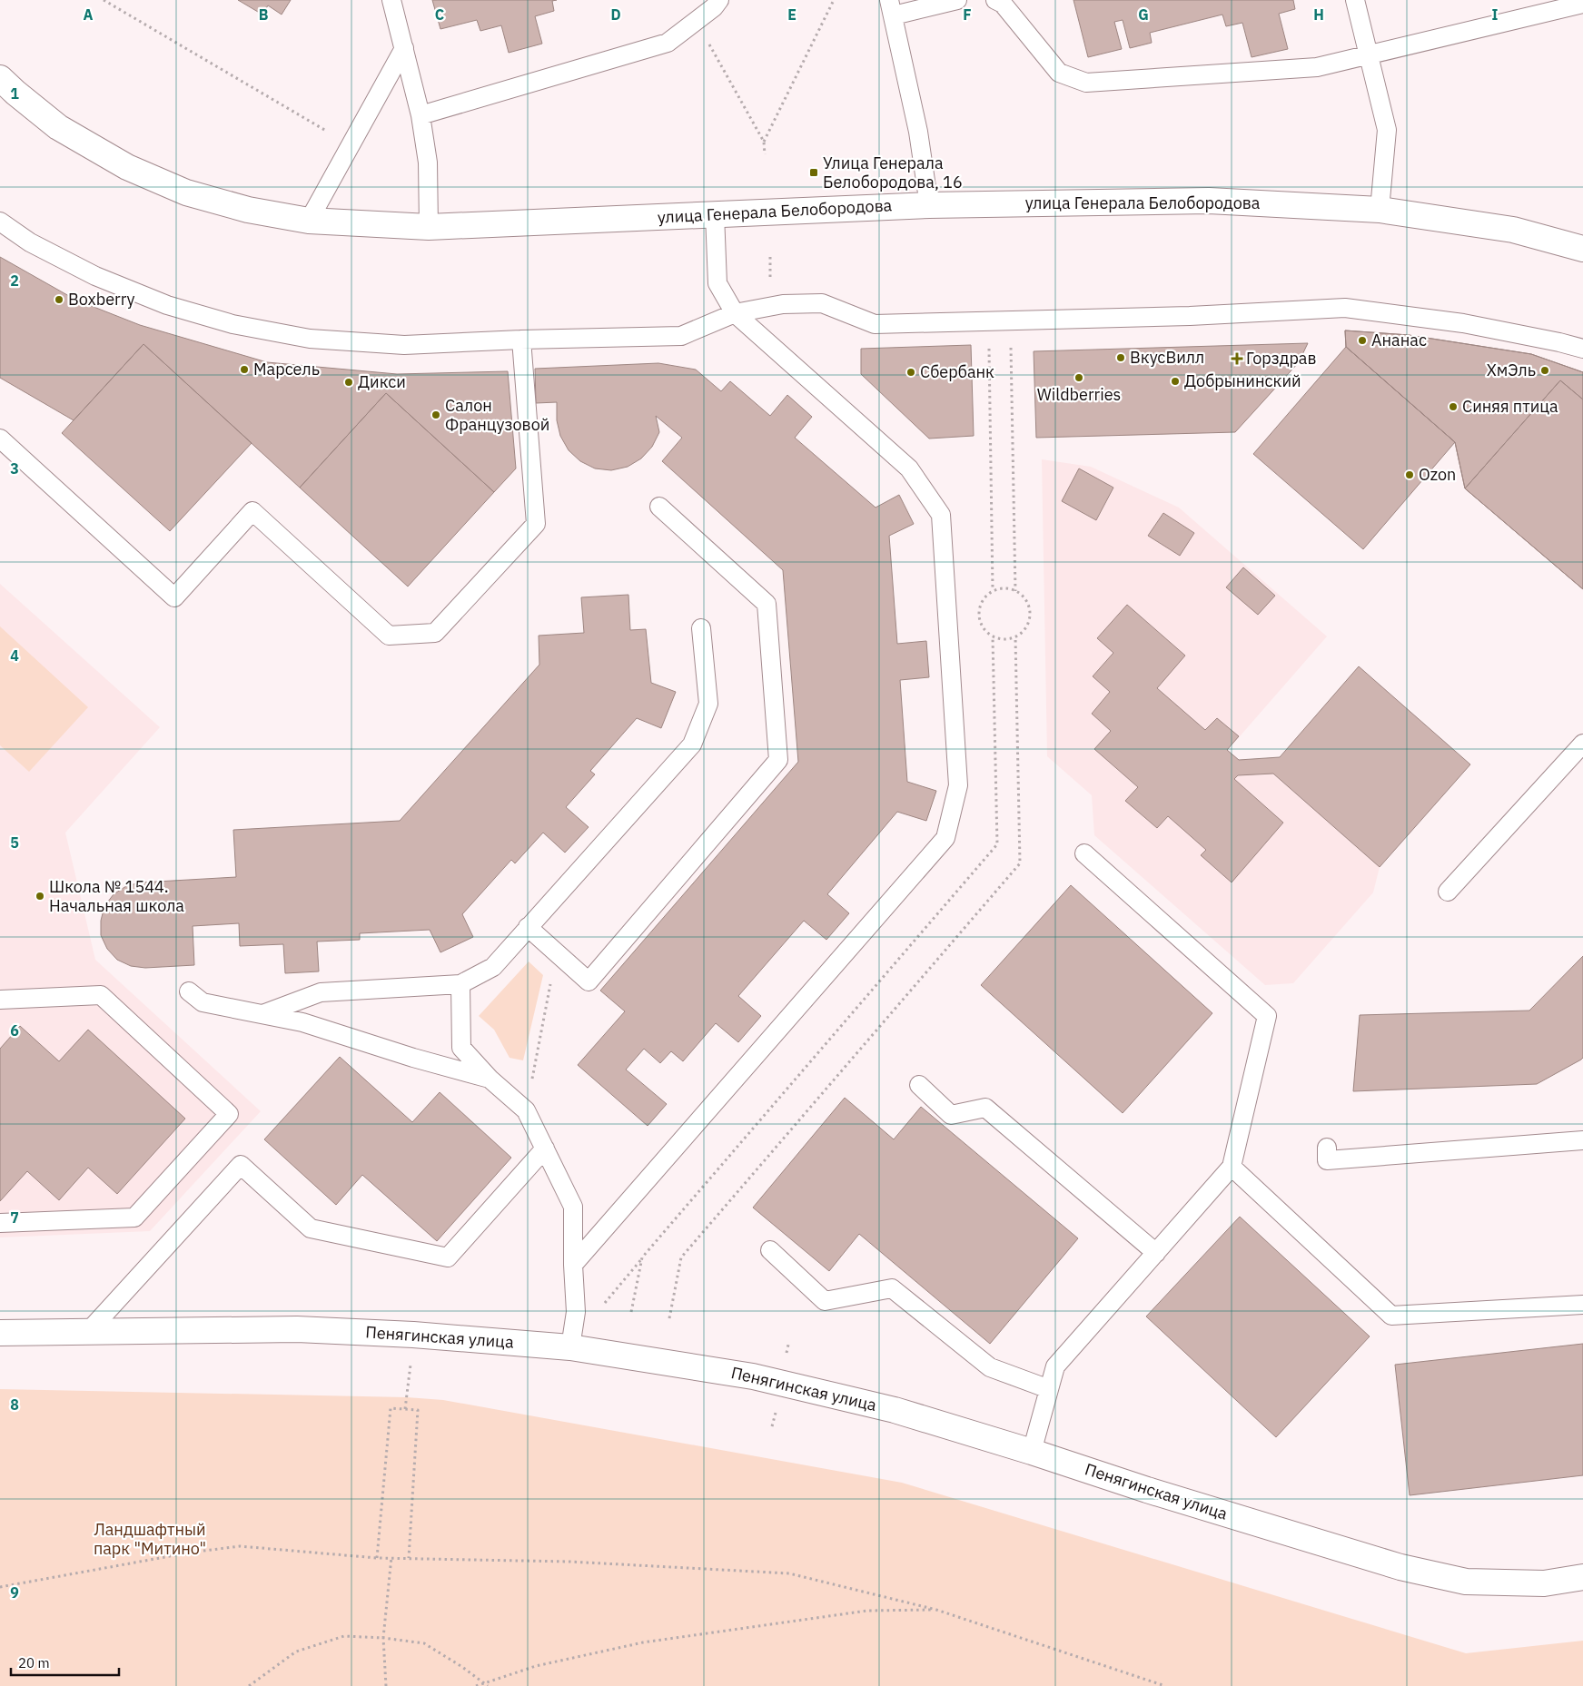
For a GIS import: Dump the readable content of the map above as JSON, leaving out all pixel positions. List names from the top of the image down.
{
  "streets": {
    "main road": ["улица Генерала Белобородова", "Пенягинская улица"]
  },
  "parks": ["Ландшафтный парк \"Митино\""],
  "places": {
    "transit": ["Улица Генерала Белобородова, 16"],
    "other": [
      "Boxberry",
      "Ананас",
      "ВкусВилл",
      "Марсель",
      "ХмЭль",
      "Сбербанк",
      "Wildberries",
      "Добрынинский",
      "Дикси",
      "Синяя птица",
      "Салон Французовой",
      "Ozon",
      "Школа № 1544. Начальная школа"
    ],
    "health": ["Горздрав"]
  },
  "scale_bar": "20 m",
  "grid": {
    "columns": [
      "A",
      "B",
      "C",
      "D",
      "E",
      "F",
      "G",
      "H",
      "I"
    ],
    "rows": [
      "1",
      "2",
      "3",
      "4",
      "5",
      "6",
      "7",
      "8",
      "9"
    ]
  }
}
